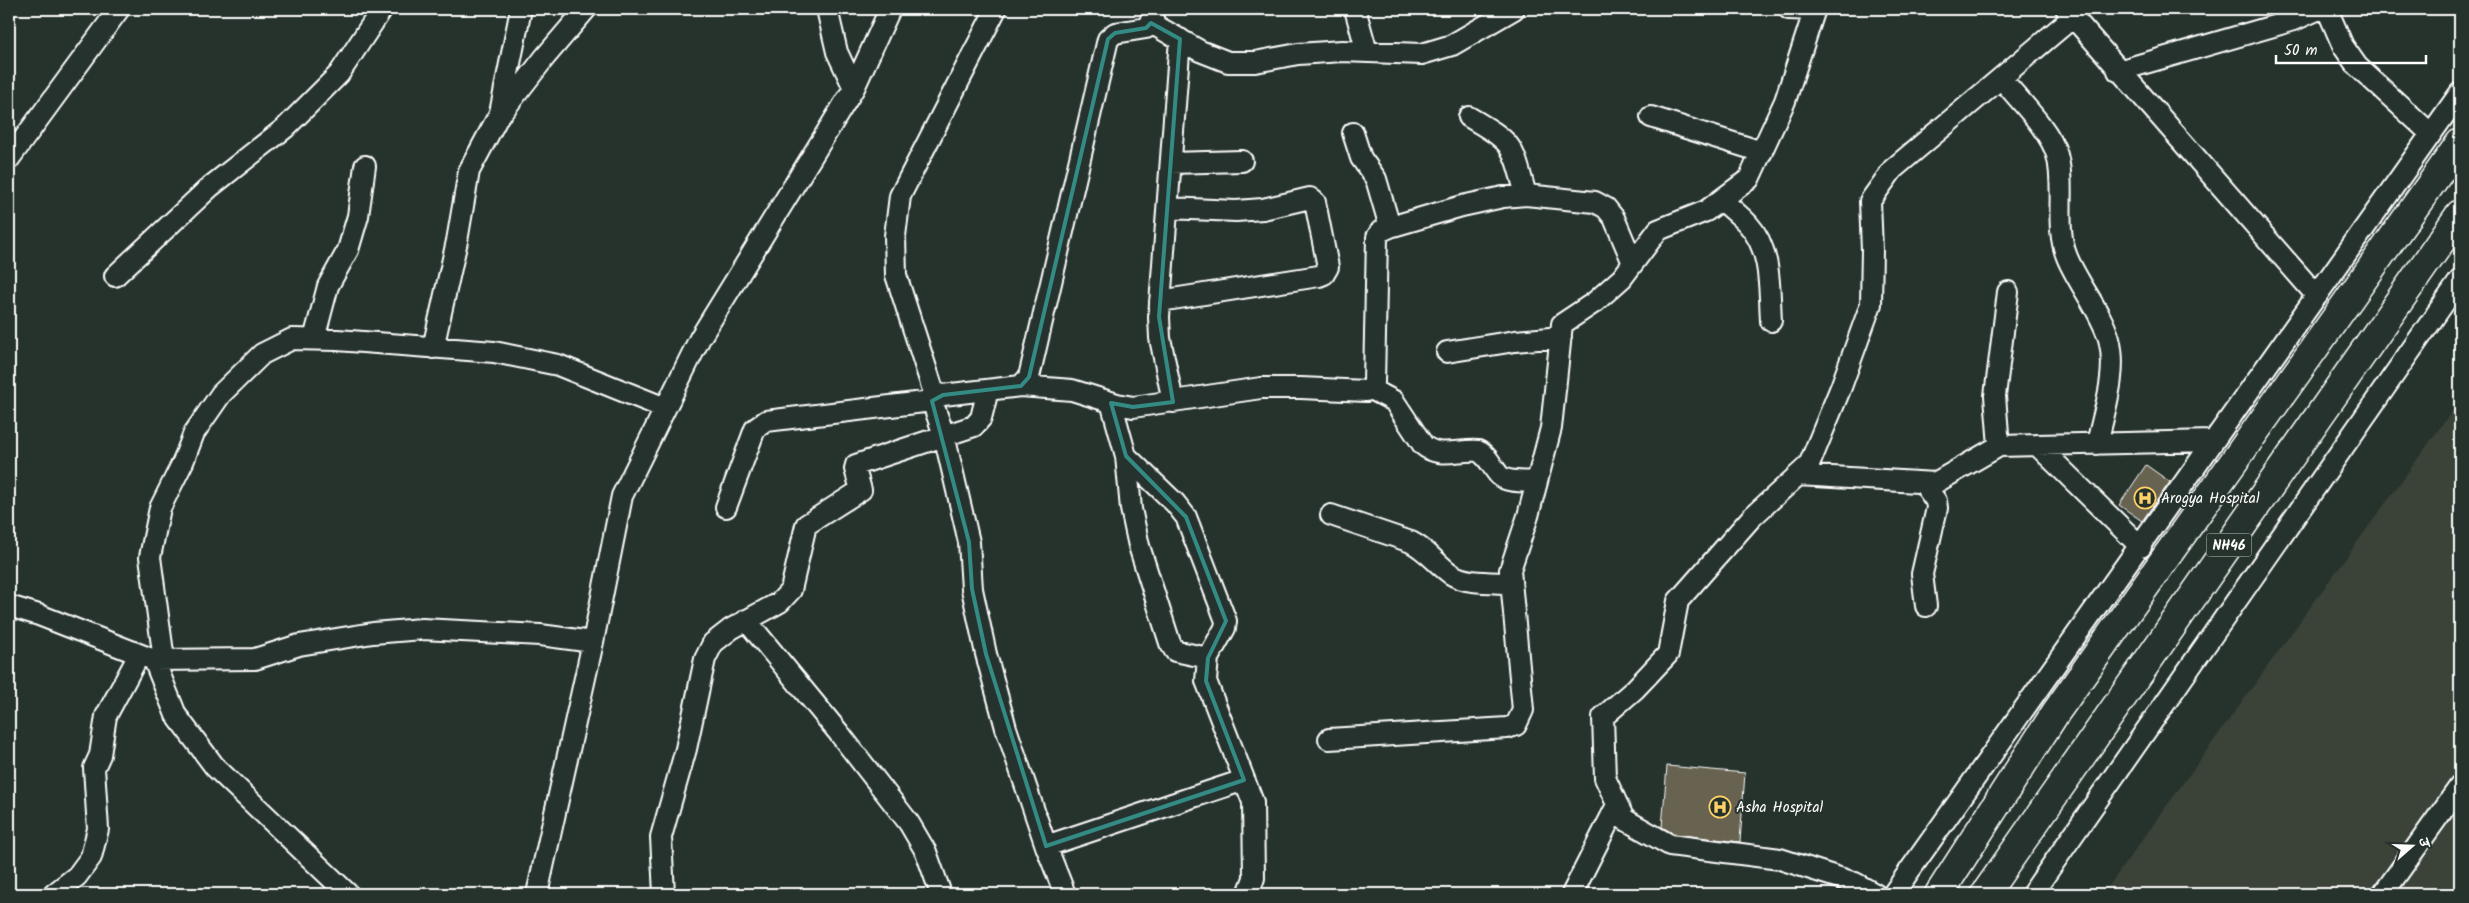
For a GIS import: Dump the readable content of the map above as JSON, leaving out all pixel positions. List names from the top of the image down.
{
  "streets": {
    "highway": ["NH46"]
  },
  "places": {
    "hospital": ["Arogya Hospital", "Asha Hospital"]
  },
  "scale_bar": "50 m",
  "north": "right"
}
